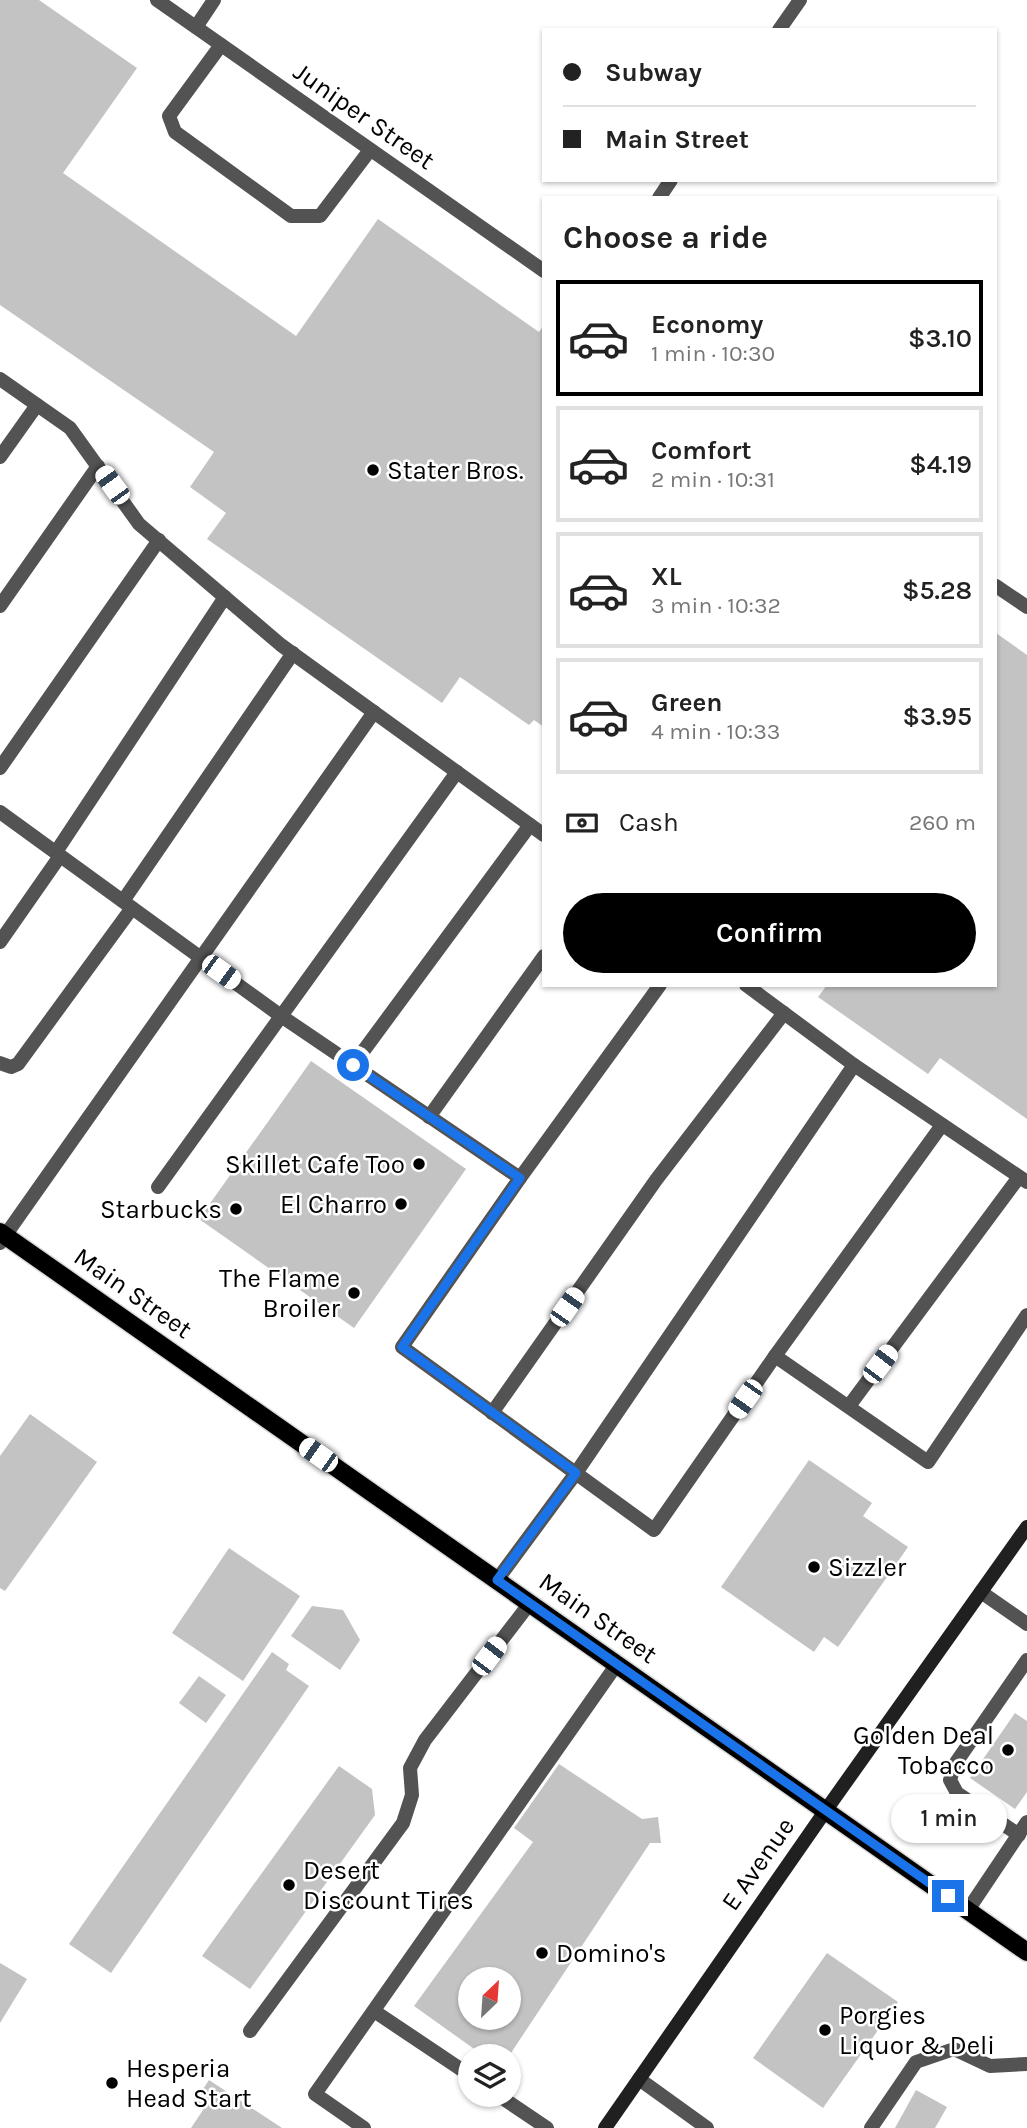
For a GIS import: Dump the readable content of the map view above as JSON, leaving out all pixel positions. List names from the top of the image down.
{
  "streets": {
    "main road": ["Main Street"],
    "street": ["Juniper Street", "E Avenue"]
  },
  "crossings": [
    ["Main Street", "E Avenue"]
  ],
  "places": [
    "Stater Bros.",
    "Skillet Cafe Too",
    "El Charro",
    "Starbucks",
    "The Flame Broiler",
    "Sizzler",
    "Golden Deal Tobacco",
    "Desert Discount Tires",
    "Domino's",
    "Porgies Liquor & Deli",
    "Hesperia Head Start"
  ],
  "north": "top right",
  "page": {
    "banner": ["Subway", "Main Street"],
    "heading": "Choose a ride",
    "list": [
      {
        "name": "Economy",
        "note": "1 min · 10:30",
        "value": "$3.10"
      },
      {
        "name": "Comfort",
        "note": "2 min · 10:31",
        "value": "$4.19"
      },
      {
        "name": "XL",
        "note": "3 min · 10:32",
        "value": "$5.28"
      },
      {
        "name": "Green",
        "note": "4 min · 10:33",
        "value": "$3.95"
      }
    ],
    "pay": ["Cash", "260 m"],
    "buttons": "Confirm",
    "bubble": "1 min"
  }
}
